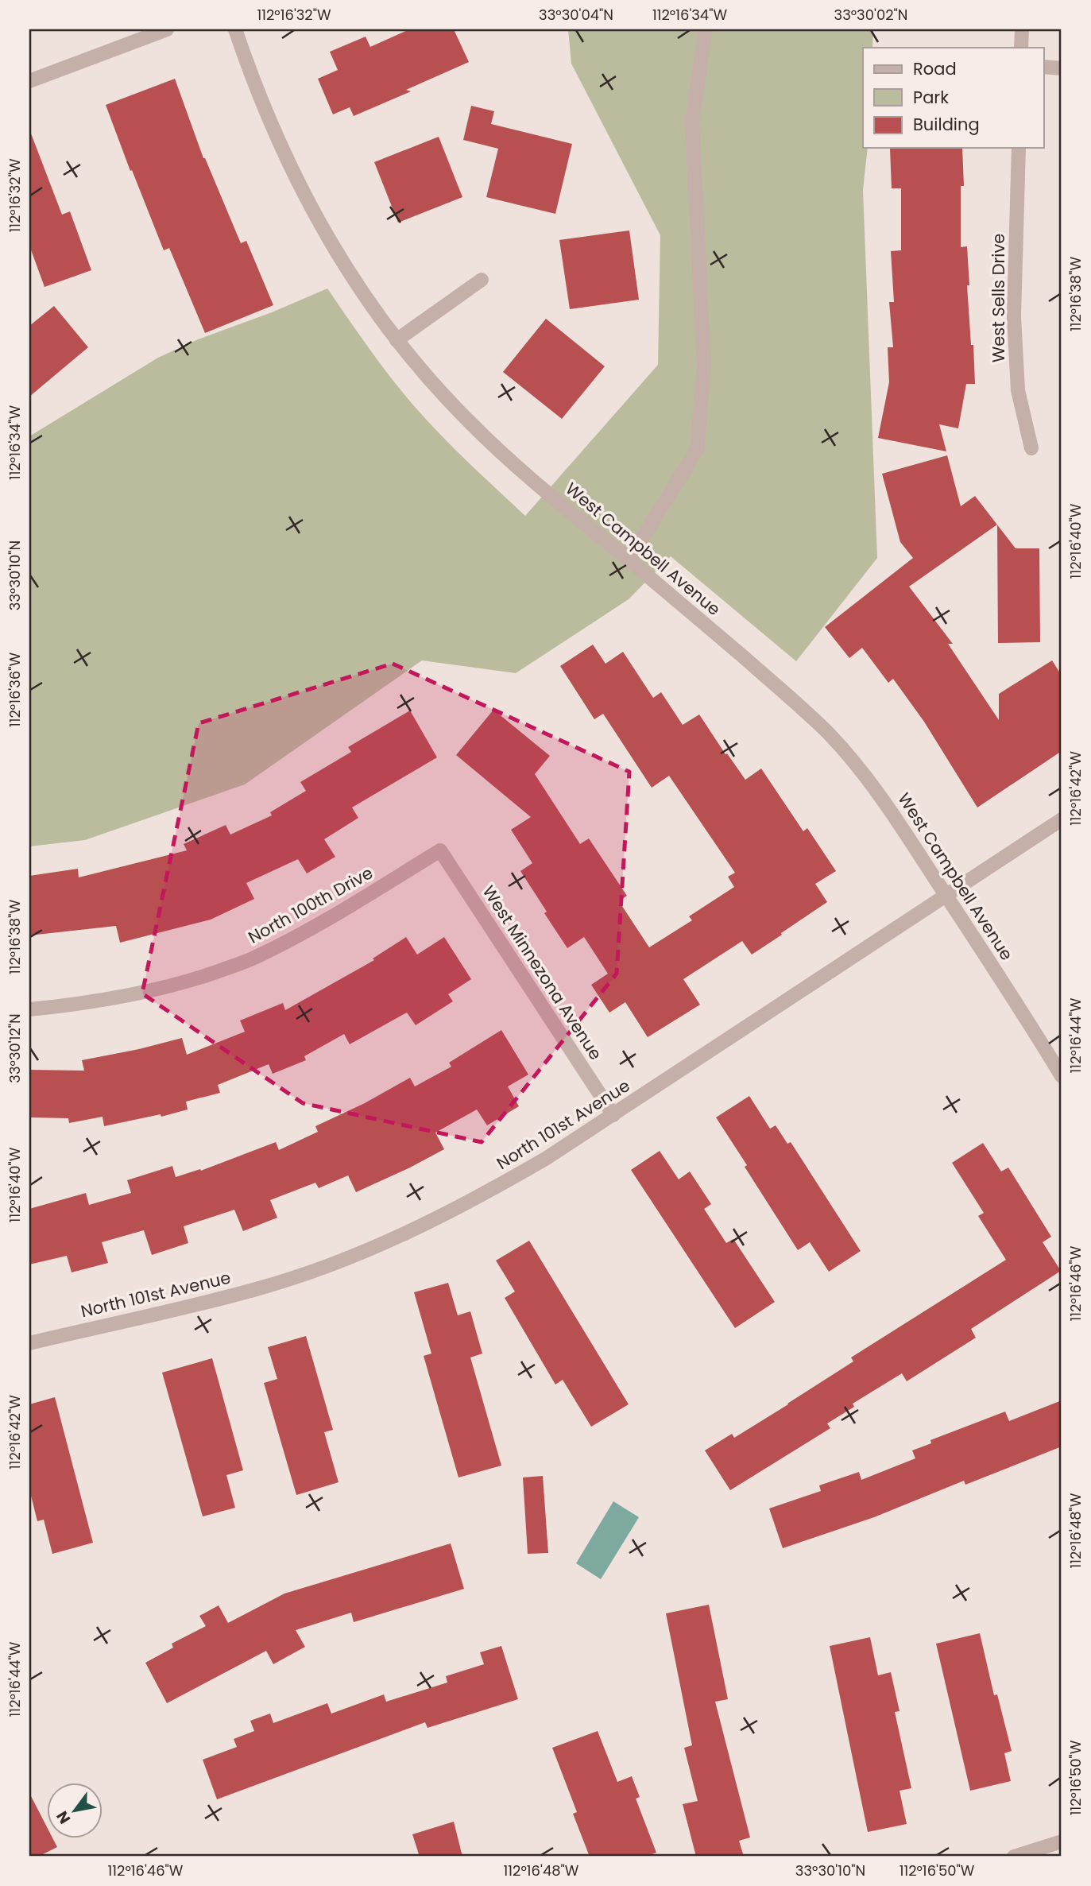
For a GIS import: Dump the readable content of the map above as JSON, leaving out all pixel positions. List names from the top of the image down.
{
  "streets": {
    "street": [
      "West Sells Drive",
      "West Campbell Avenue",
      "North 100th Drive",
      "West Minnezona Avenue",
      "North 101st Avenue"
    ]
  },
  "crossings": [
    ["West Campbell Avenue", "North 101st Avenue"],
    ["North 100th Drive", "West Minnezona Avenue"],
    ["West Minnezona Avenue", "North 101st Avenue"]
  ],
  "legend": ["Road", "Park", "Building"],
  "north": "bottom left",
  "coordinates": [
    "112°16'32\"W",
    "33°30'04\"N",
    "112°16'34\"W",
    "33°30'02\"N",
    "112°16'38\"W",
    "112°16'40\"W",
    "33°30'10\"N",
    "112°16'36\"W",
    "112°16'42\"W",
    "112°16'44\"W",
    "33°30'12\"N",
    "112°16'46\"W",
    "112°16'48\"W",
    "112°16'50\"W"
  ]
}
